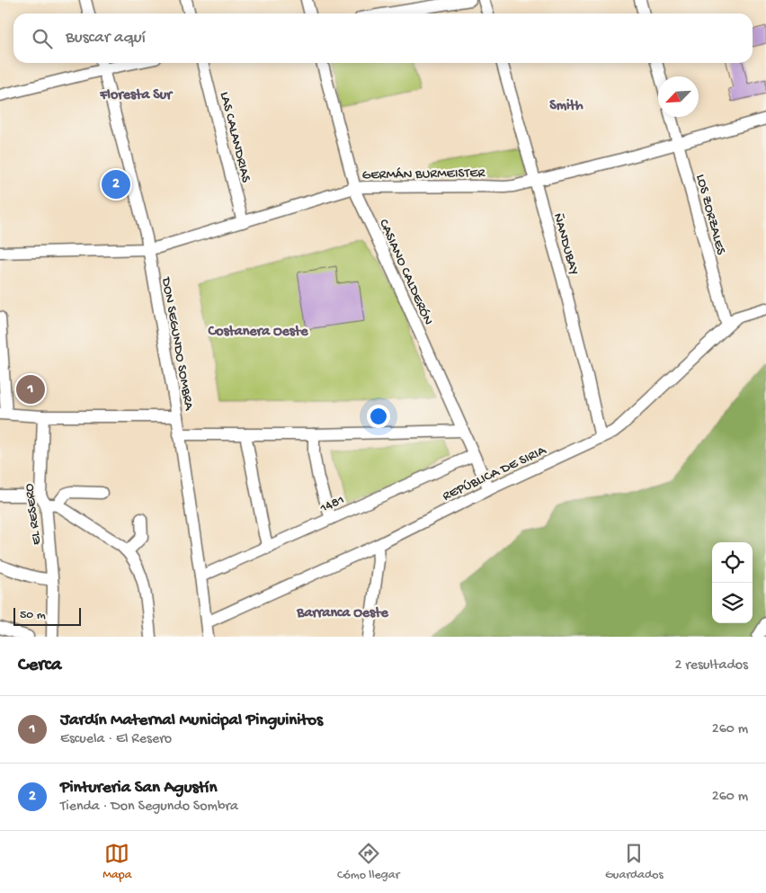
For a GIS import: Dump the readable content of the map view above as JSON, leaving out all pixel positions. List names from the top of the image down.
{
  "streets": {
    "street": [
      "LAS CALANDRIAS",
      "GERMÁN BURMEISTER",
      "LOS ZORZALES",
      "ÑANDUBAY",
      "CASIANO CALDERÓN",
      "DON SEGUNDO SOMBRA",
      "REPÚBLICA DE SIRIA",
      "1481",
      "EL RESERO"
    ]
  },
  "crossings": [
    ["LAS CALANDRIAS", "GERMÁN BURMEISTER"],
    ["GERMÁN BURMEISTER", "LOS ZORZALES"],
    ["GERMÁN BURMEISTER", "ÑANDUBAY"],
    ["GERMÁN BURMEISTER", "CASIANO CALDERÓN"],
    ["GERMÁN BURMEISTER", "DON SEGUNDO SOMBRA"],
    ["LOS ZORZALES", "REPÚBLICA DE SIRIA"],
    ["ÑANDUBAY", "REPÚBLICA DE SIRIA"],
    ["CASIANO CALDERÓN", "REPÚBLICA DE SIRIA"],
    ["CASIANO CALDERÓN", "1481"],
    ["DON SEGUNDO SOMBRA", "REPÚBLICA DE SIRIA"],
    ["DON SEGUNDO SOMBRA", "1481"]
  ],
  "districts": [
    "Floresta Sur",
    "Smith",
    "Costanera Oeste",
    "Barranca Oeste"
  ],
  "scale_bar": "50 m",
  "north": "bottom left",
  "page": {
    "search": "Buscar aquí",
    "pins": ["2", "1"],
    "scale": "50 m",
    "heading": ["Cerca", "2 resultados"],
    "list": [
      {
        "mark": "1",
        "name": "Jardín Maternal Municipal Pinguinitos",
        "note": "Escuela · El Resero",
        "value": "260 m"
      },
      {
        "mark": "2",
        "name": "Pintureria San Agustín",
        "note": "Tienda · Don Segundo Sombra",
        "value": "260 m"
      }
    ],
    "nav": ["Mapa", "Cómo llegar", "Guardados"]
  }
}
